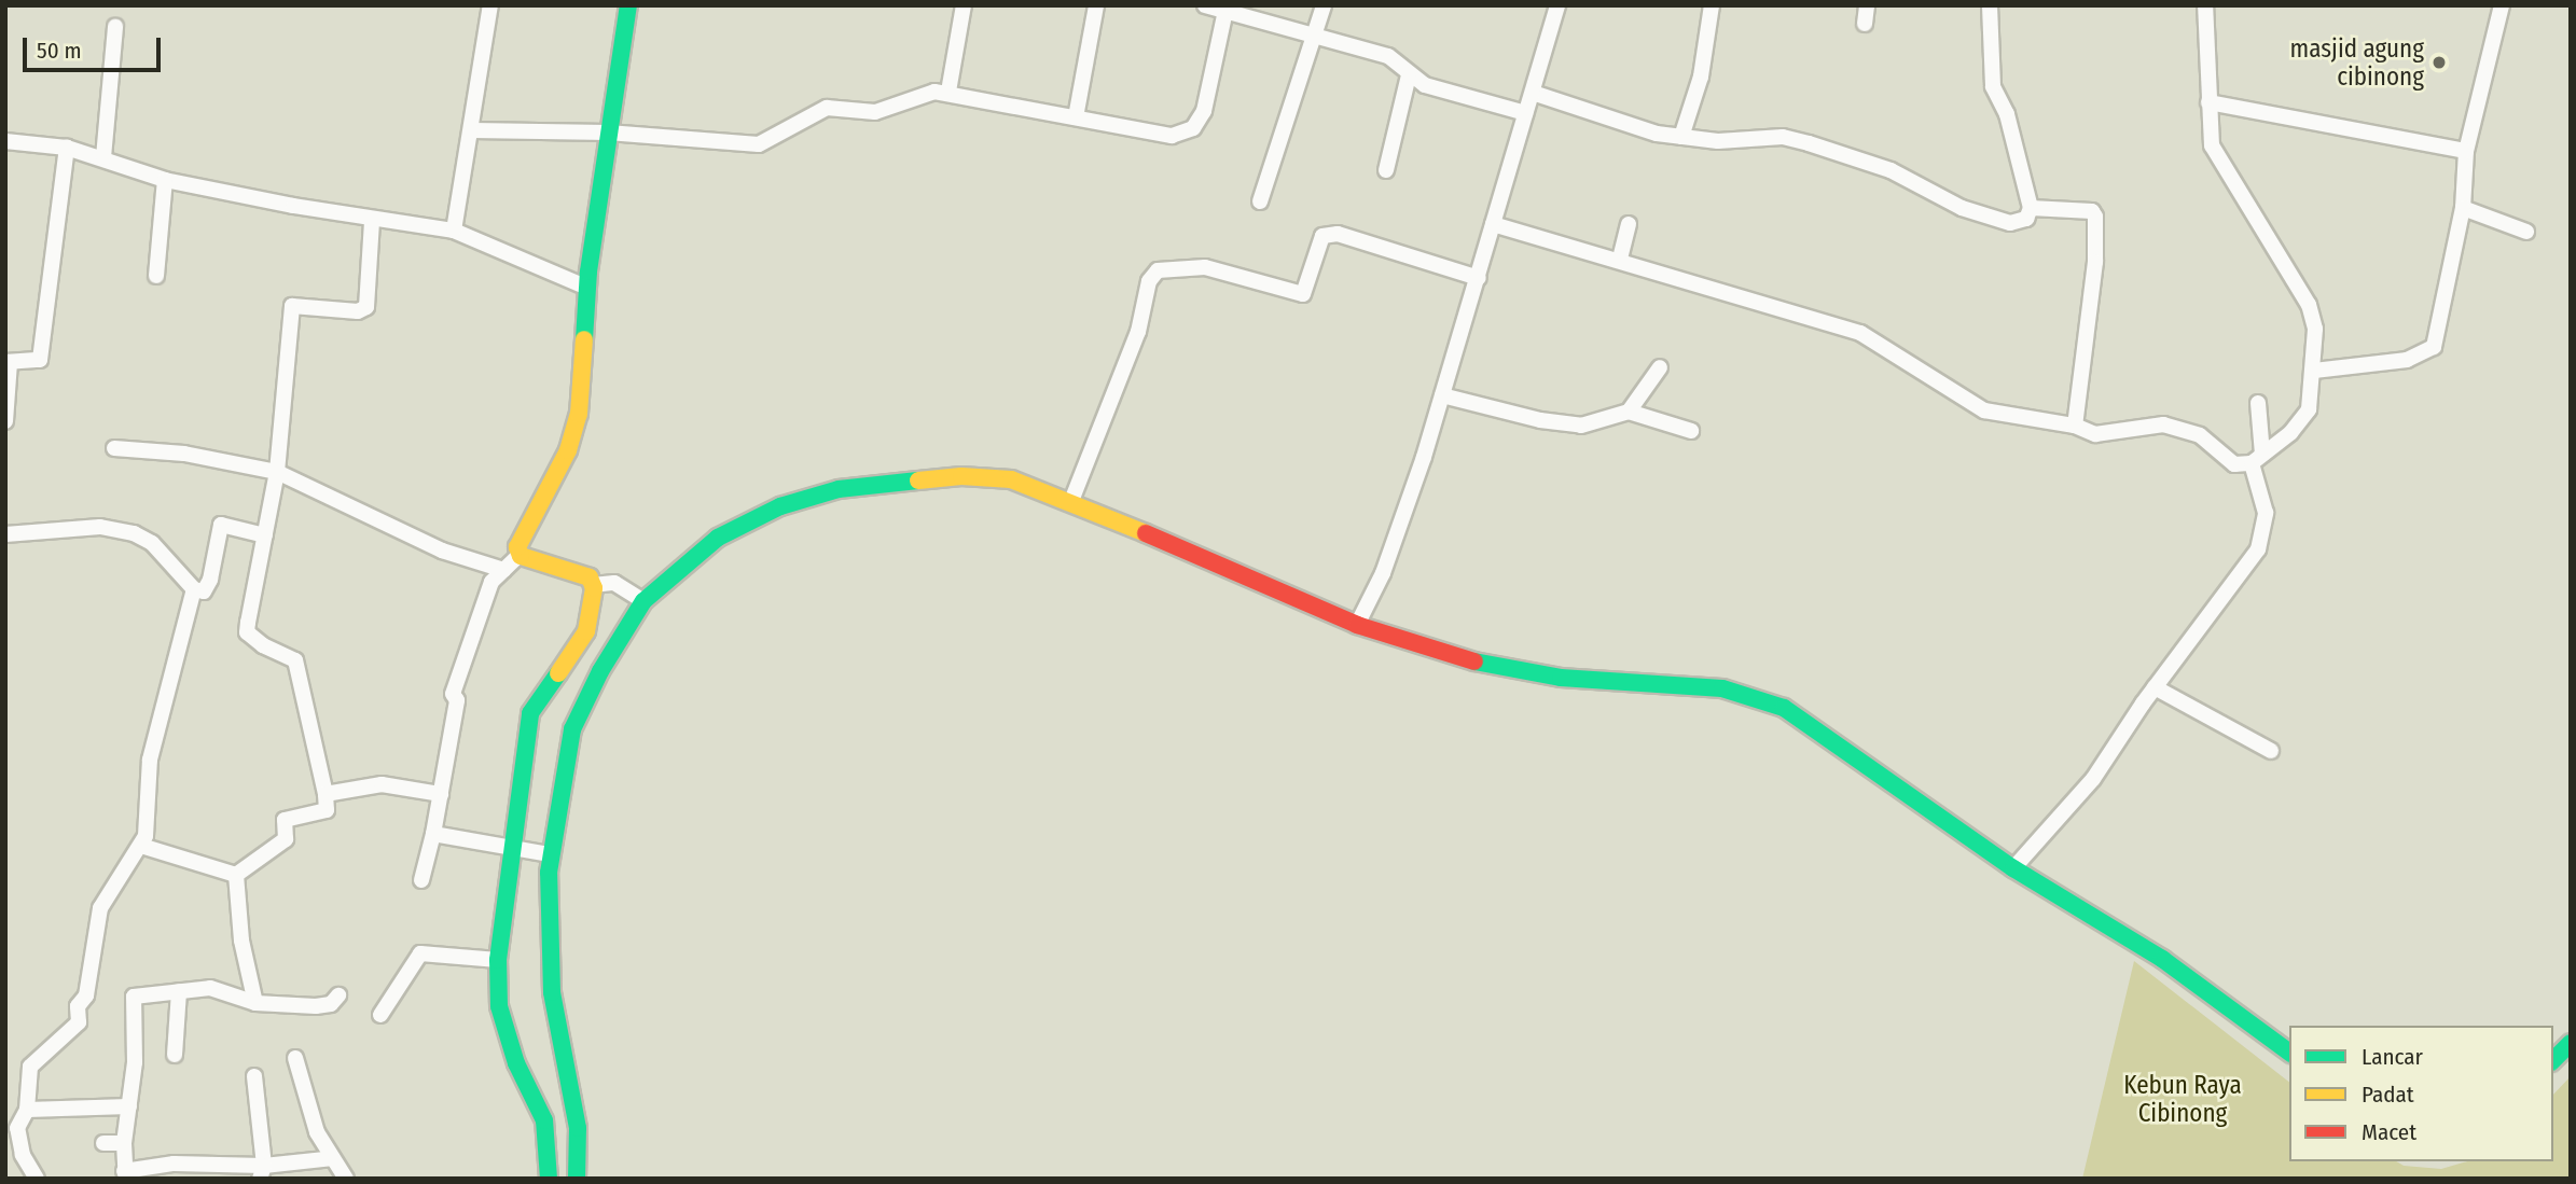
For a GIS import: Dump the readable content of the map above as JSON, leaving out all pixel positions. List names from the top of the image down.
{
  "parks": ["Kebun Raya Cibinong"],
  "places": ["masjid agung cibinong"],
  "legend": ["Lancar", "Padat", "Macet"],
  "scale_bar": "50 m"
}
